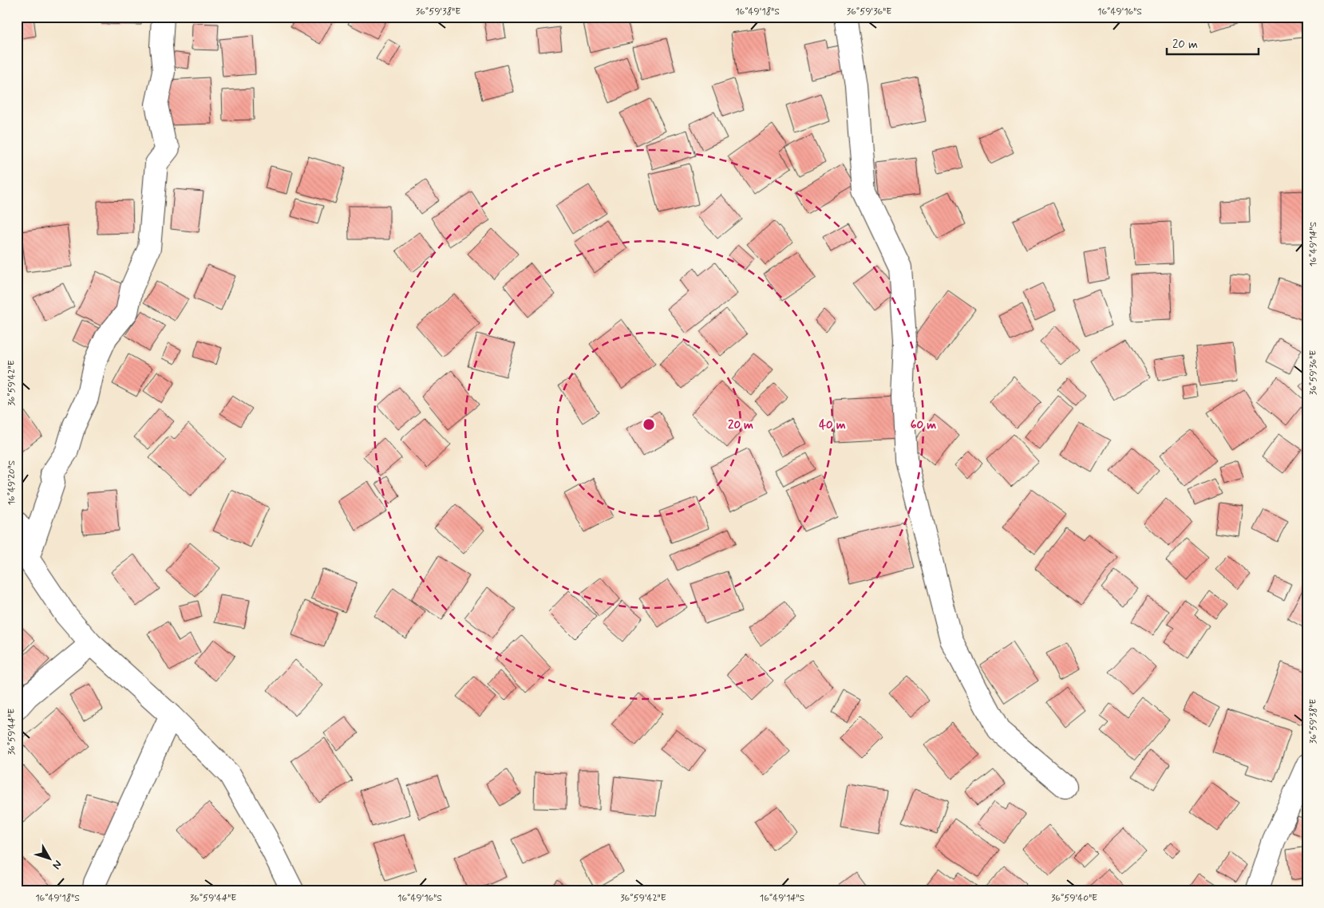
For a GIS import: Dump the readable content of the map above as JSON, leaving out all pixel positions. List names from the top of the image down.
{
  "scale_bar": "20 m",
  "north": "bottom right",
  "coordinates": [
    "36°59'38\"E",
    "16°49'18\"S",
    "36°59'36\"E",
    "16°49'16\"S",
    "16°49'14\"S",
    "36°59'42\"E",
    "16°49'20\"S",
    "36°59'44\"E",
    "36°59'40\"E"
  ],
  "rings": ["20 m", "40 m", "60 m"]
}
